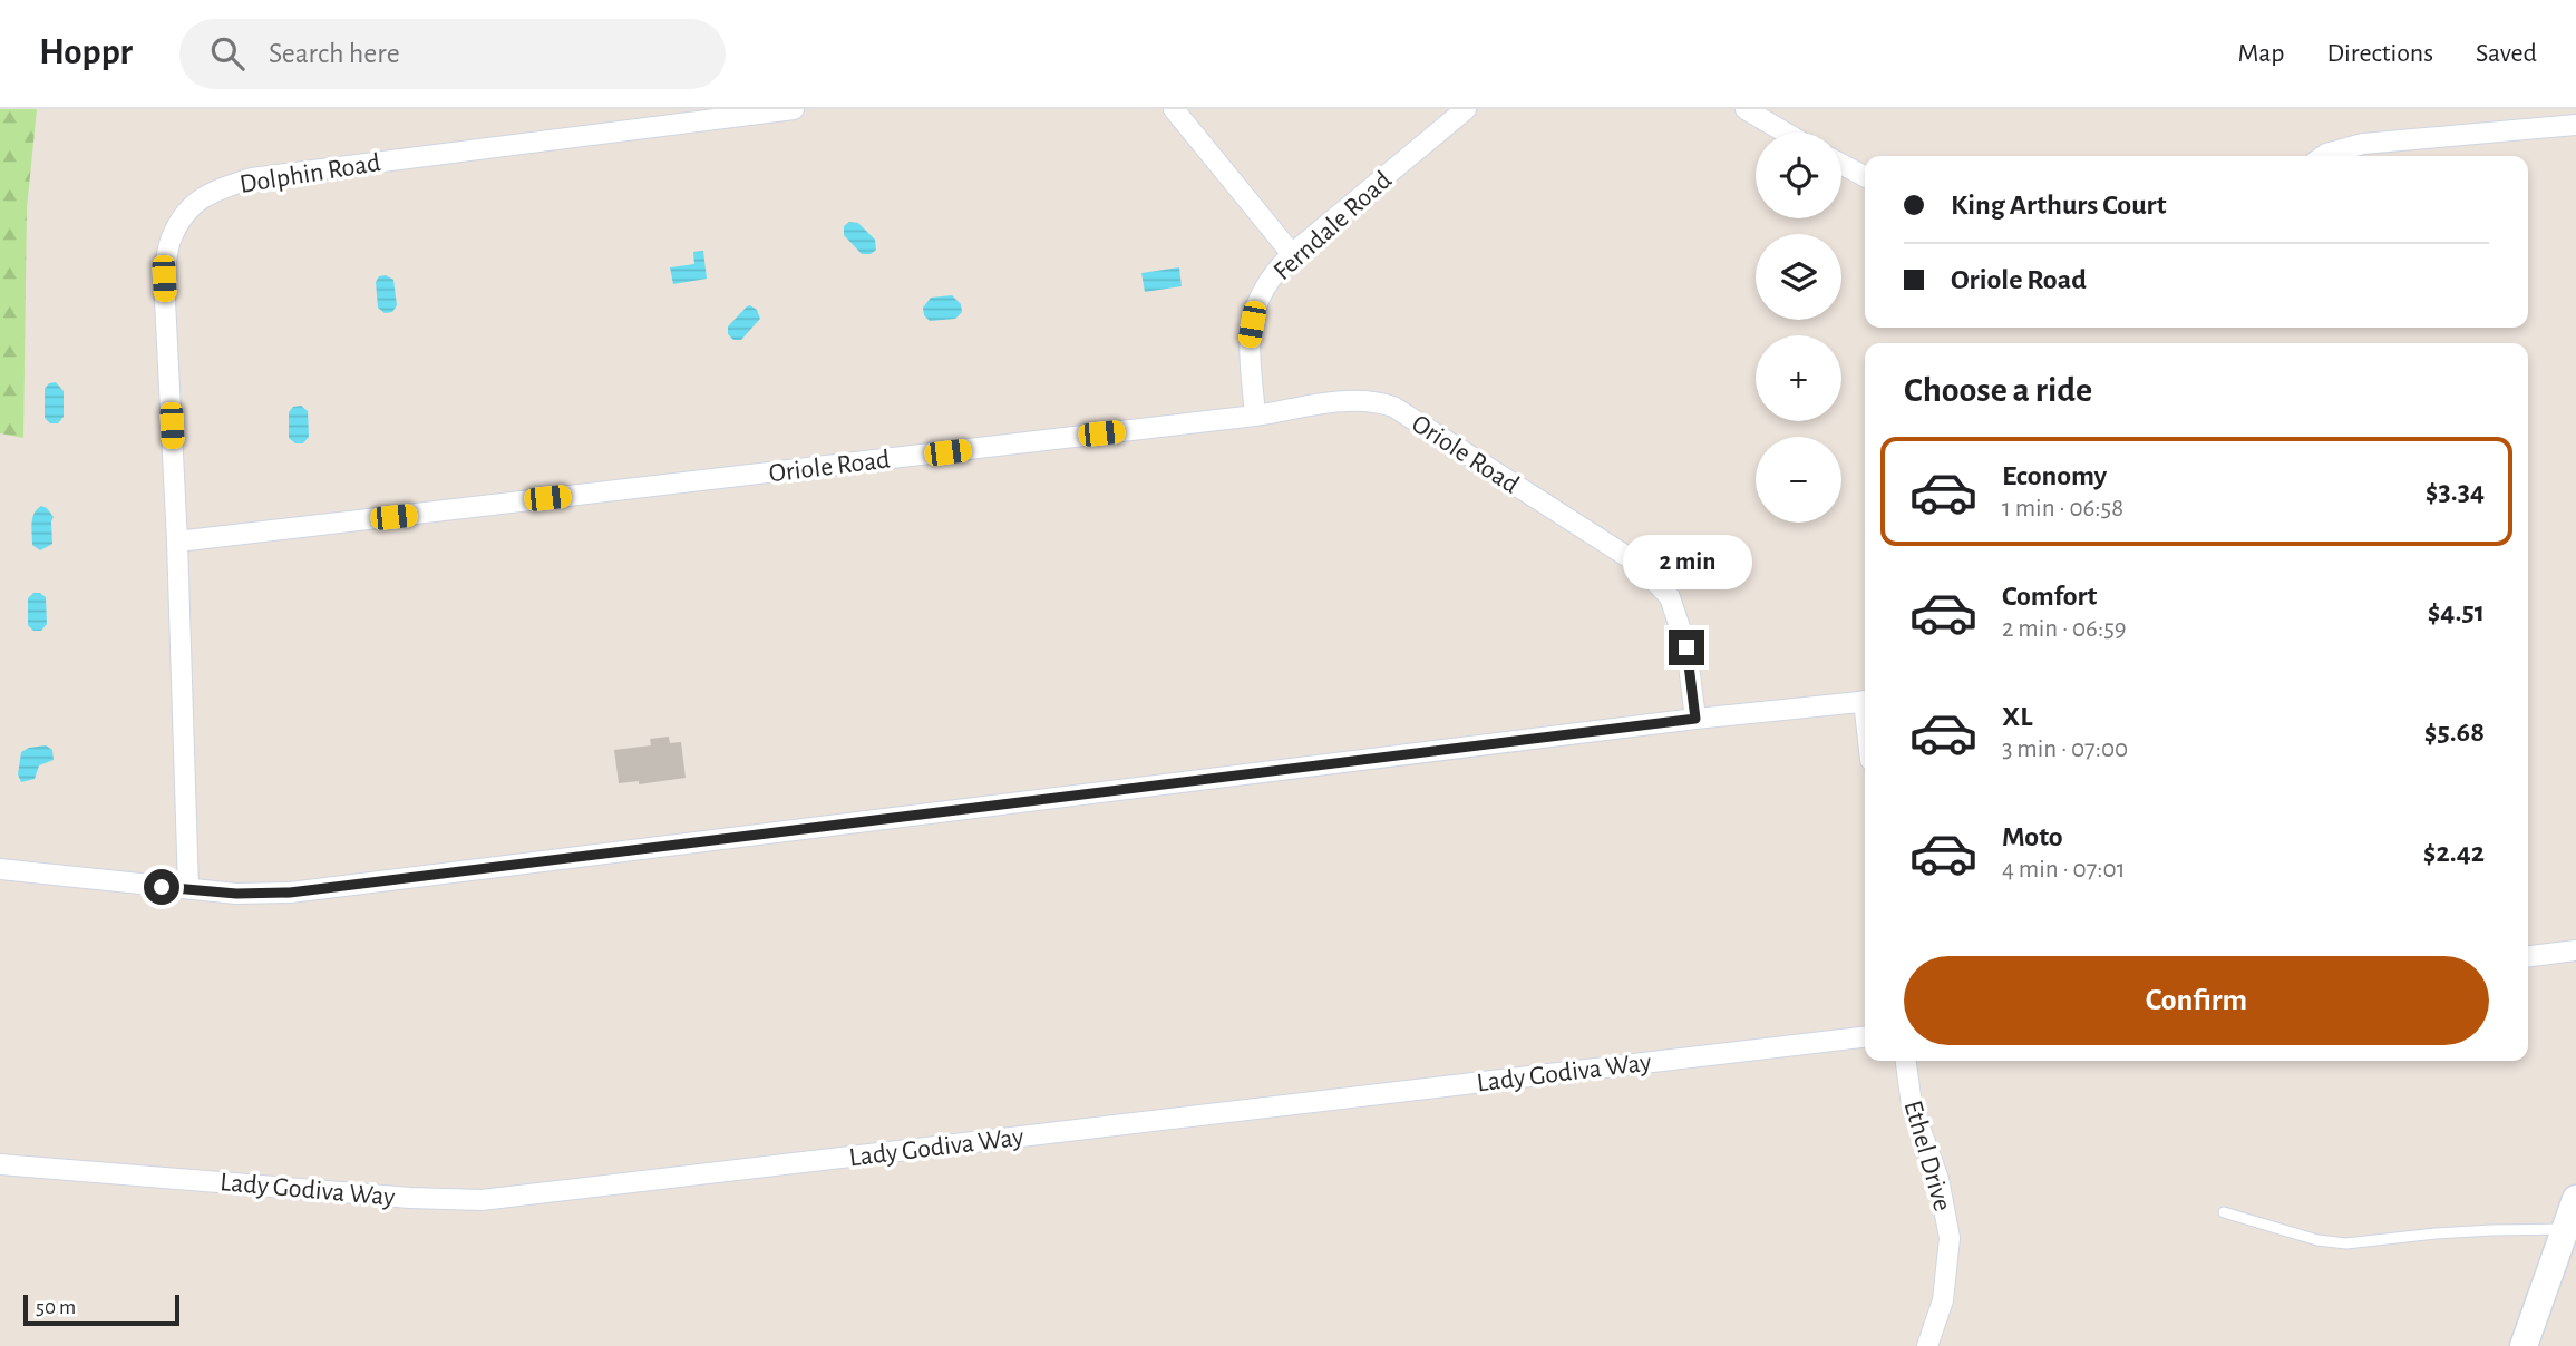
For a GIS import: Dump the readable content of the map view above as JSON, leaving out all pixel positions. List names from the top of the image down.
{
  "streets": {
    "street": [
      "Dolphin Road",
      "Ferndale Road",
      "Oriole Road",
      "Lady Godiva Way",
      "Ethel Drive"
    ]
  },
  "crossings": [
    ["Dolphin Road", "Oriole Road"],
    ["Ferndale Road", "Oriole Road"]
  ],
  "scale_bar": "50 m",
  "page": {
    "header": "Hoppr",
    "search": "Search here",
    "nav": ["Map", "Directions", "Saved"],
    "map_buttons": ["+", "−"],
    "banner": ["King Arthurs Court", "Oriole Road"],
    "heading": "Choose a ride",
    "list": [
      {
        "name": "Economy",
        "note": "1 min · 06:58",
        "value": "$3.34"
      },
      {
        "name": "Comfort",
        "note": "2 min · 06:59",
        "value": "$4.51"
      },
      {
        "name": "XL",
        "note": "3 min · 07:00",
        "value": "$5.68"
      },
      {
        "name": "Moto",
        "note": "4 min · 07:01",
        "value": "$2.42"
      }
    ],
    "bubble": "2 min",
    "buttons": "Confirm",
    "scale": "50 m"
  }
}
